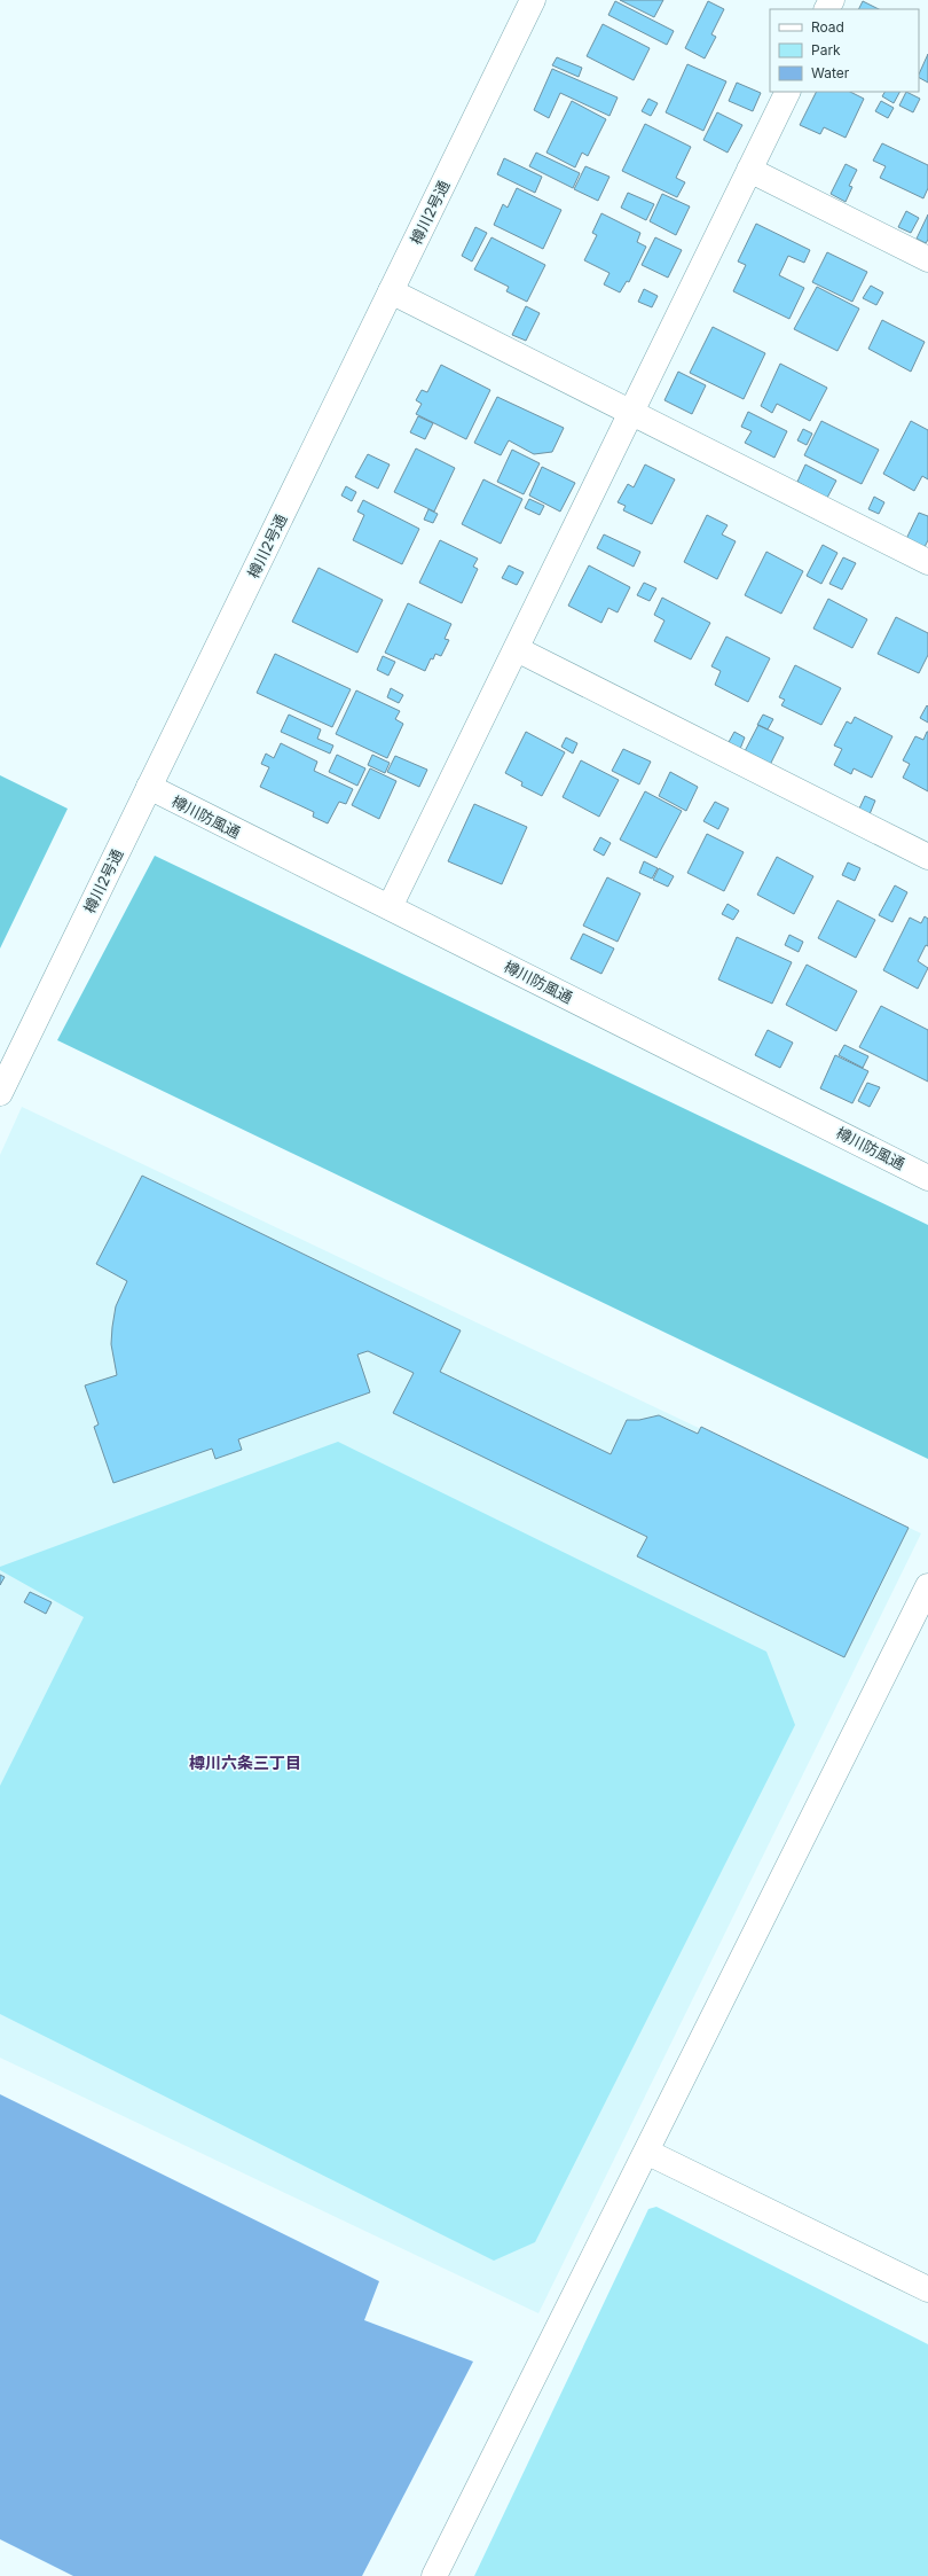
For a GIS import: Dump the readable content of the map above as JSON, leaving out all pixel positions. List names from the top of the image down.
{
  "streets": {
    "street": ["樽川2号通", "樽川防風通"]
  },
  "crossings": [
    ["樽川2号通", "樽川防風通"]
  ],
  "districts": ["樽川六条三丁目"],
  "legend": ["Road", "Park", "Water"]
}
